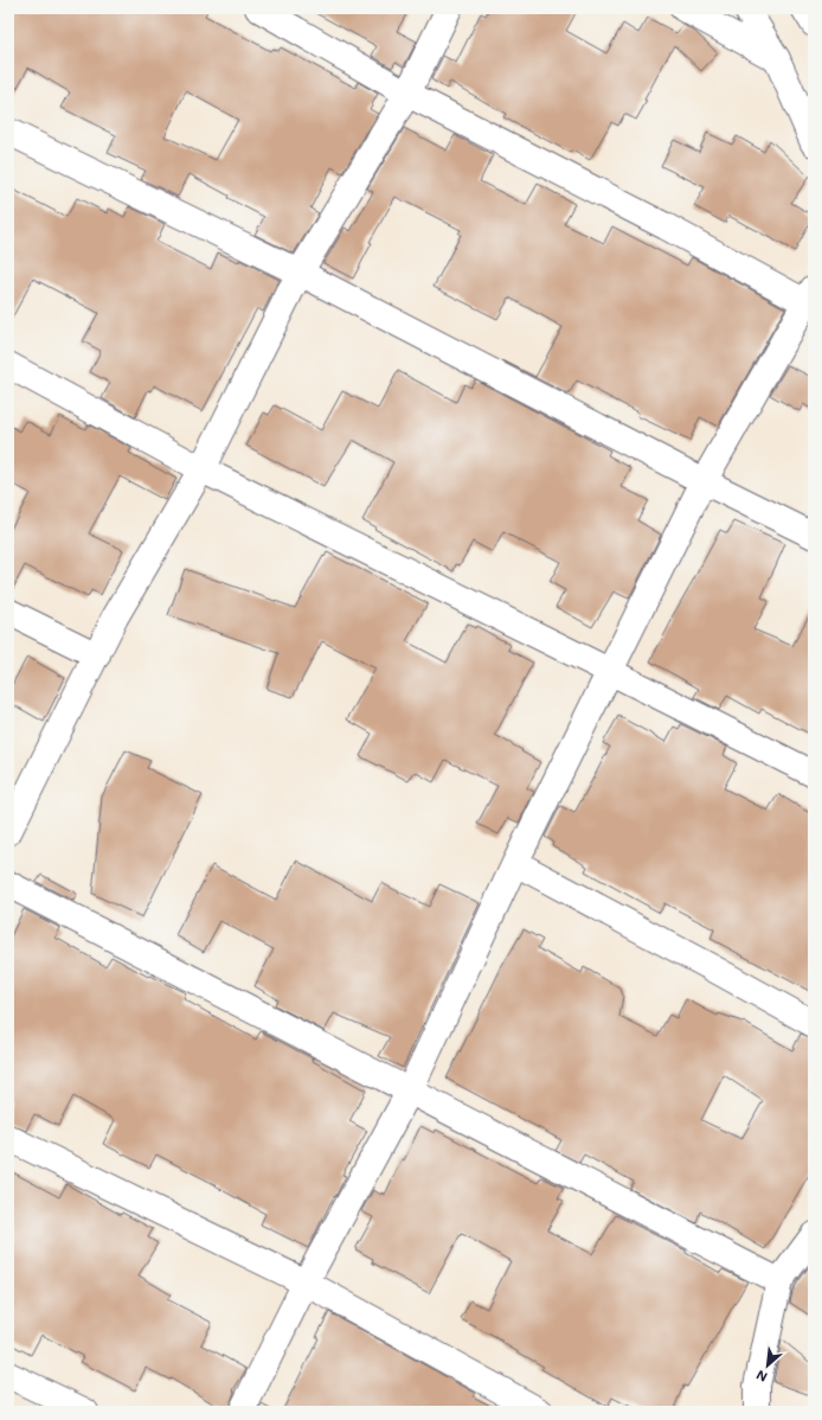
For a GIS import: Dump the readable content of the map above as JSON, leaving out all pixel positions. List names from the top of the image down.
{
  "north": "bottom left"
}
